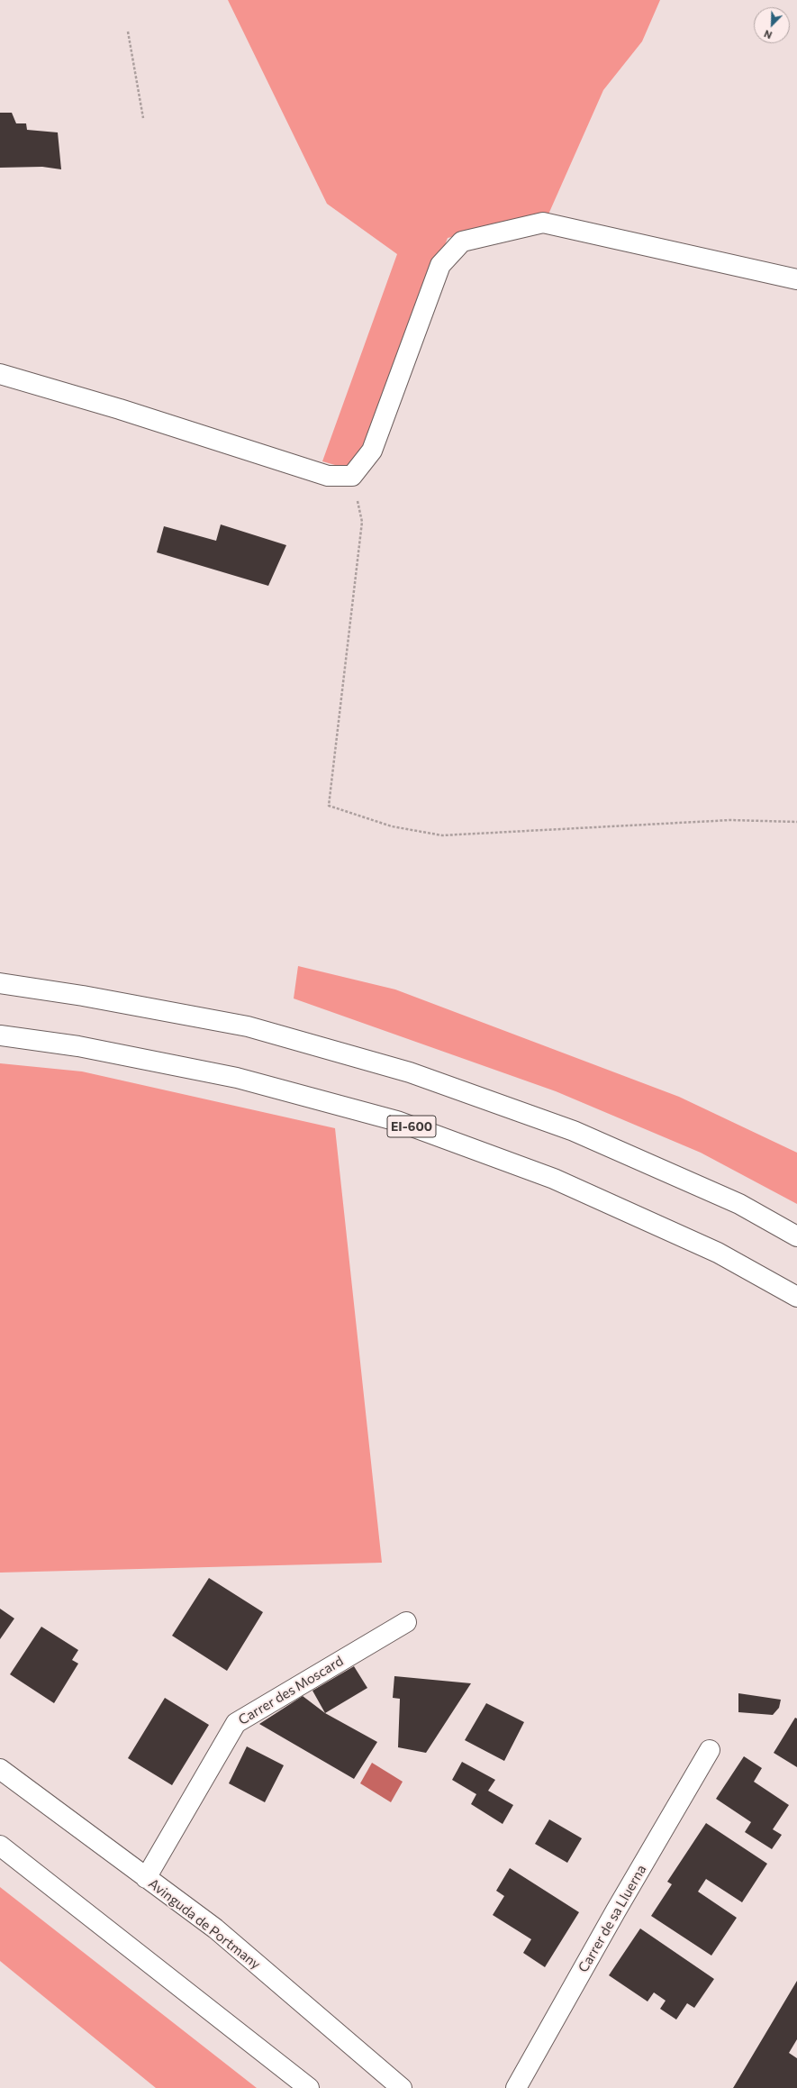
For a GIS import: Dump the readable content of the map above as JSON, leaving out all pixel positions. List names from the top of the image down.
{
  "streets": {
    "main road": [
      "EI-600",
      "Carrer des Moscard",
      "Carrer de sa Lluerna",
      "Avinguda de Portmany"
    ]
  },
  "crossings": [
    ["Carrer des Moscard", "Avinguda de Portmany"]
  ],
  "north": "bottom left"
}
